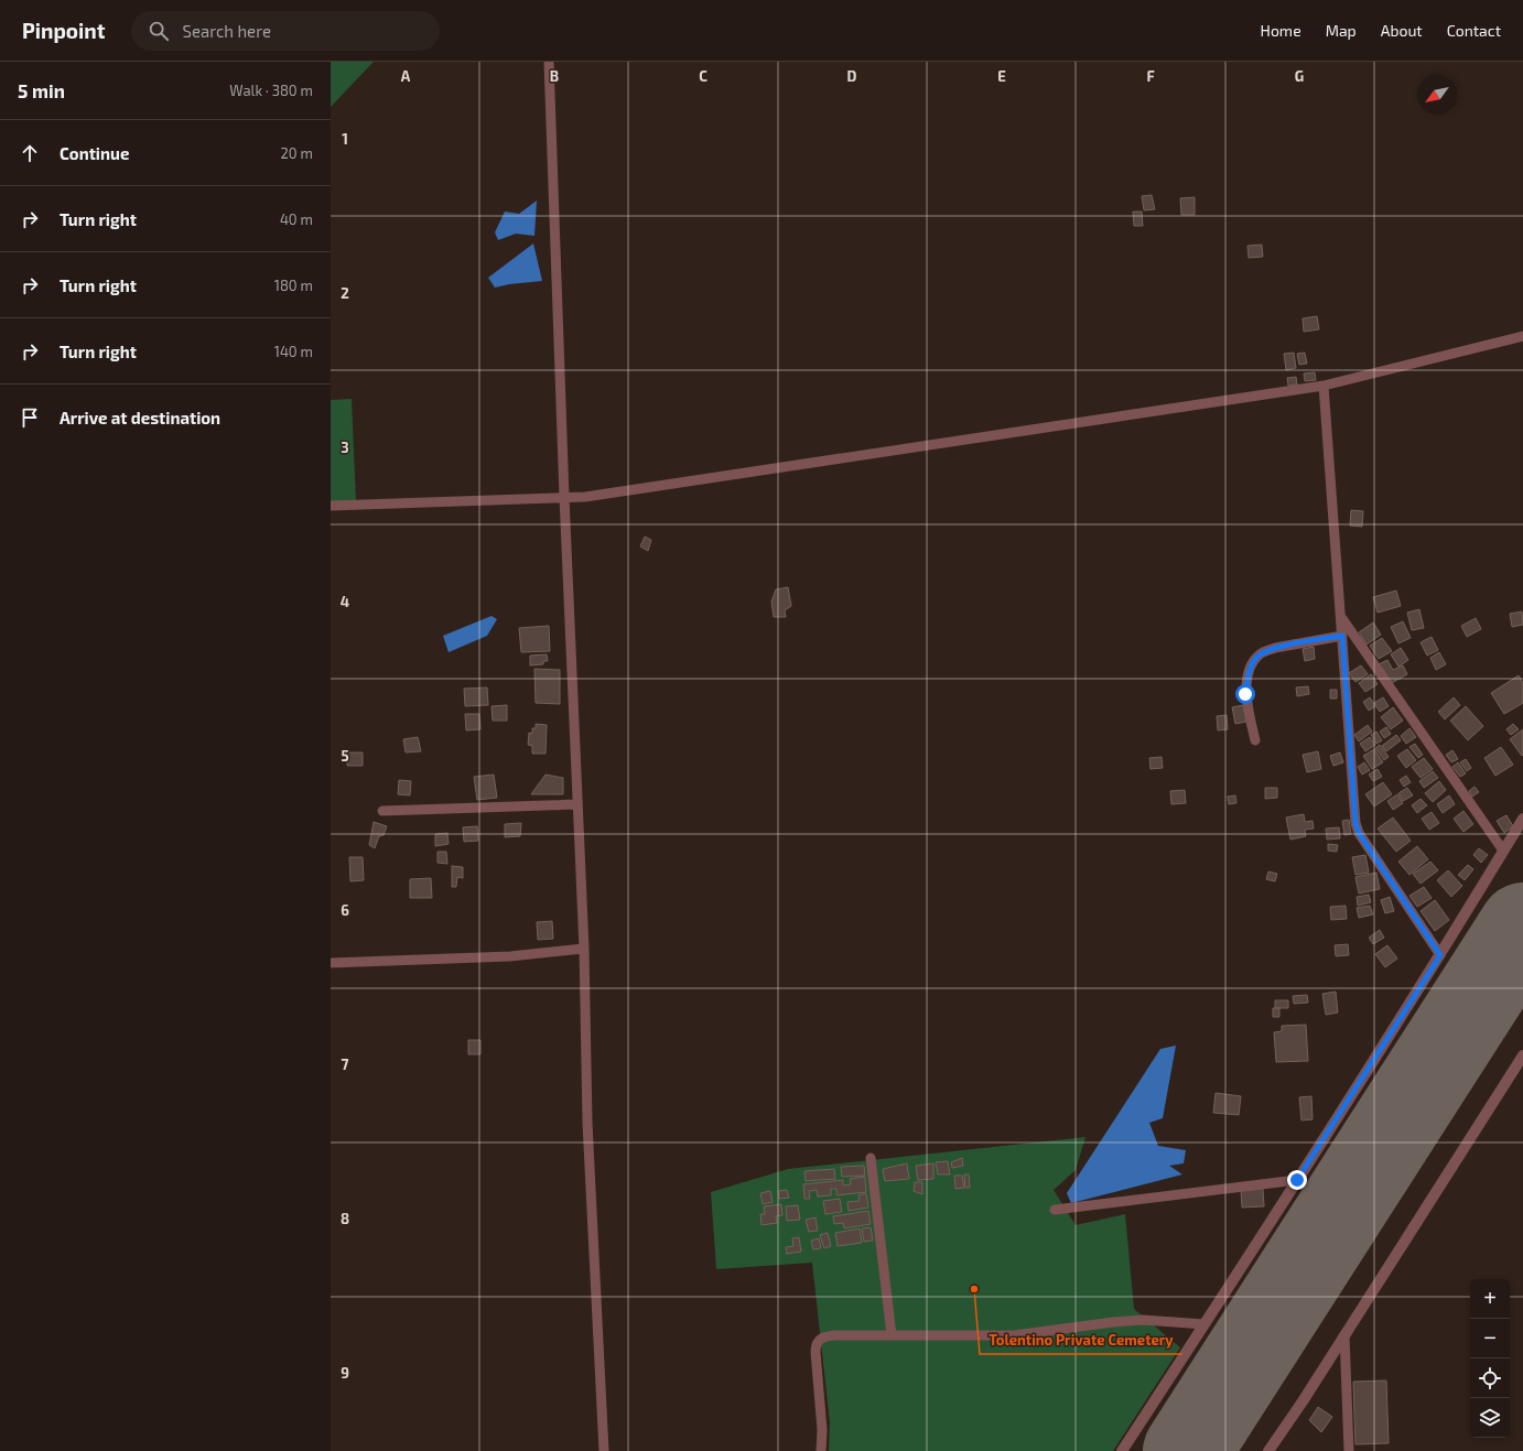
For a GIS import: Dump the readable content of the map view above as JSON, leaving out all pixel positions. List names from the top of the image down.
{
  "places": ["Tolentino Private Cemetery"],
  "north": "bottom left",
  "page": {
    "header": "Pinpoint",
    "search": "Search here",
    "nav": [
      "Home",
      "Map",
      "About",
      "Contact"
    ],
    "heading": ["5 min", "Walk · 380 m"],
    "list": [
      ["Continue", "20 m"],
      ["Turn right", "40 m"],
      ["Turn right", "180 m"],
      ["Turn right", "140 m"],
      "Arrive at destination"
    ],
    "map_buttons": ["+", "−"]
  },
  "grid": {
    "columns": [
      "A",
      "B",
      "C",
      "D",
      "E",
      "F",
      "G"
    ],
    "rows": [
      "1",
      "2",
      "3",
      "4",
      "5",
      "6",
      "7",
      "8",
      "9"
    ]
  }
}
